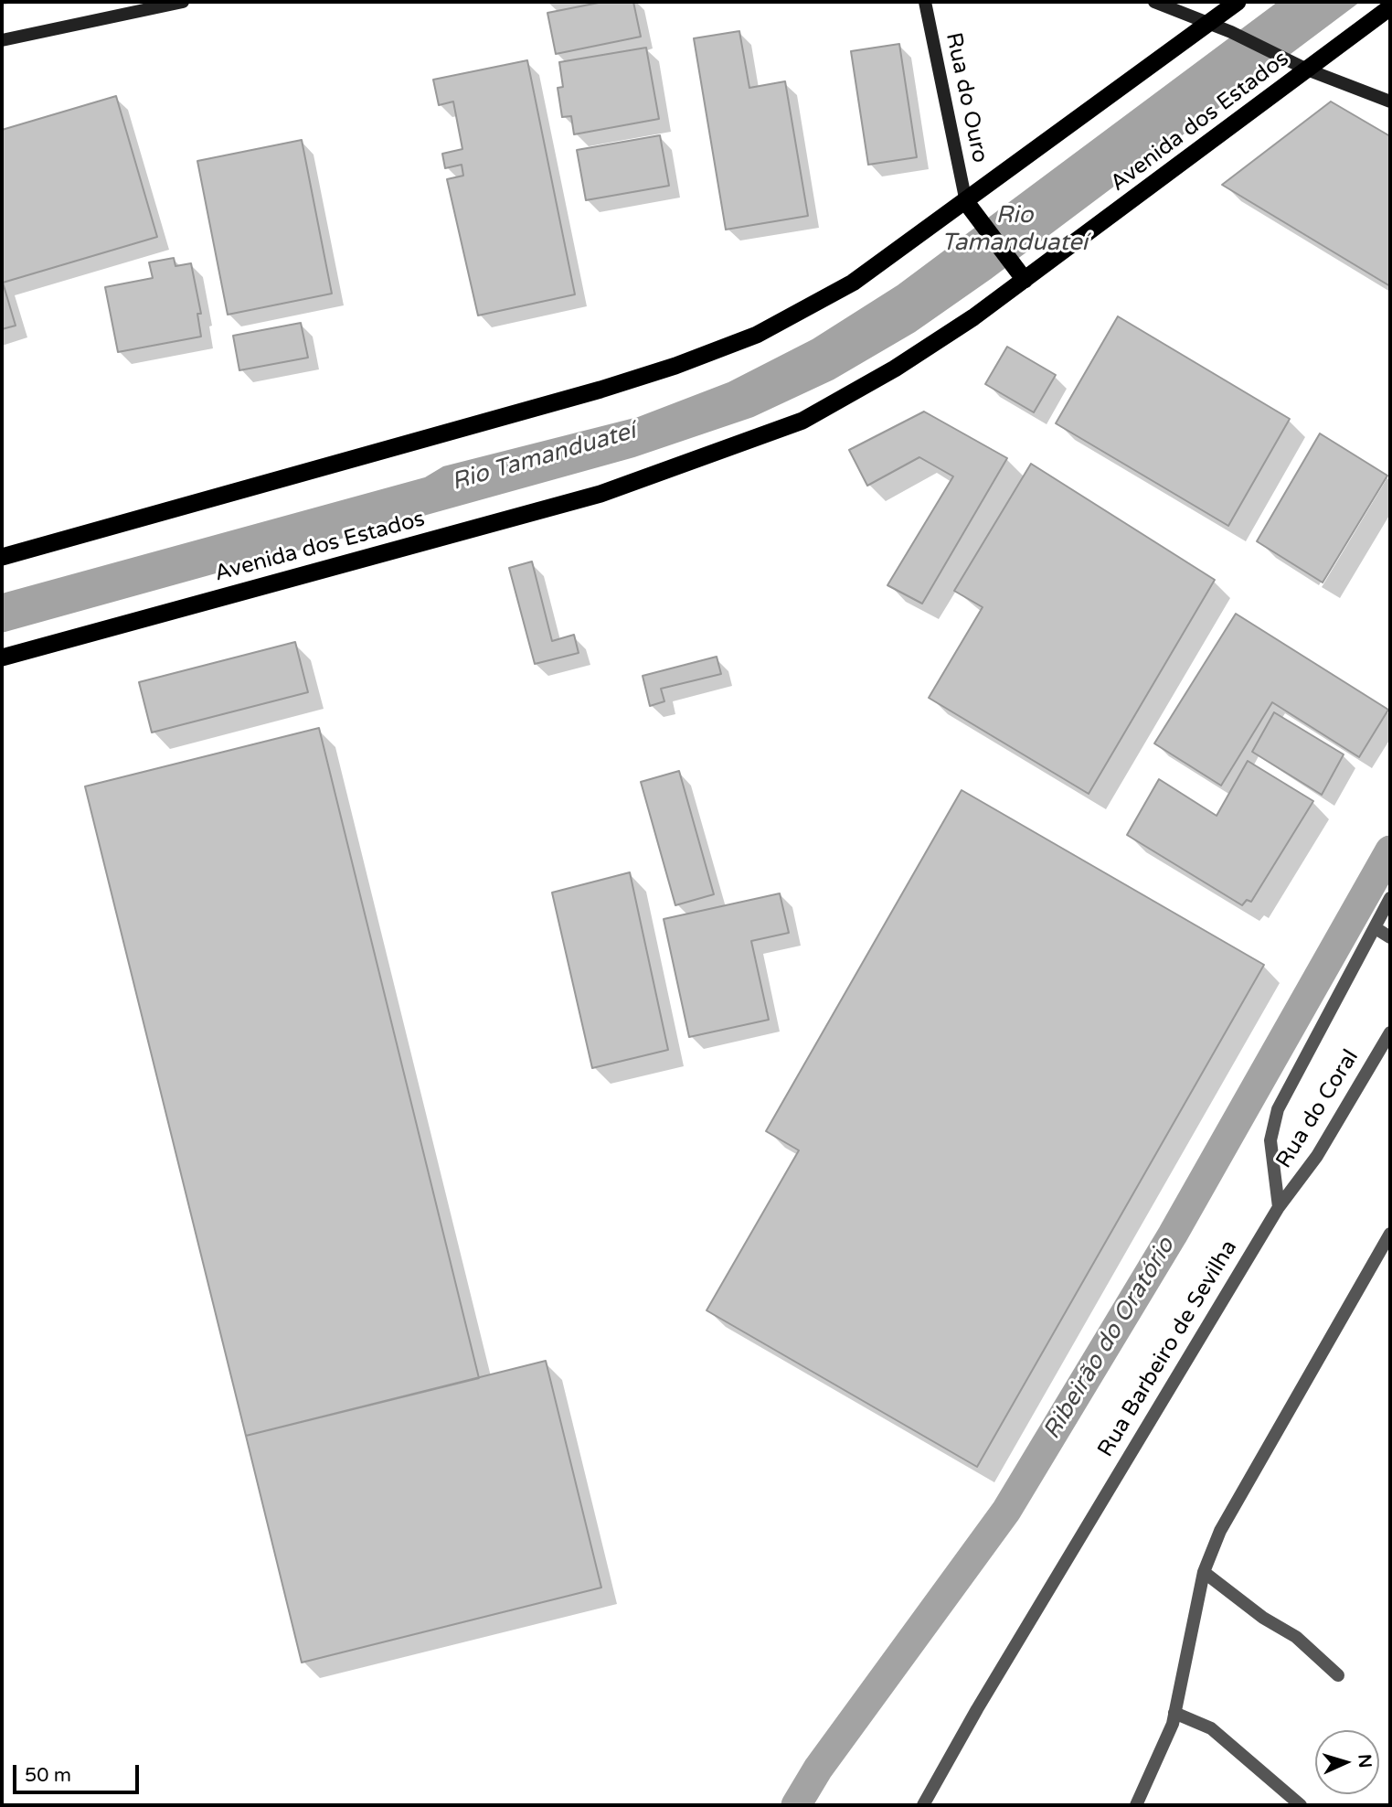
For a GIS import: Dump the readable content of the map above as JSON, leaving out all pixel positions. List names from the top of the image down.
{
  "streets": {
    "highway": ["Avenida dos Estados"],
    "main road": ["Rua do Ouro"],
    "street": ["Rua do Coral", "Rua Barbeiro de Sevilha"]
  },
  "crossings": [
    ["Rua do Coral", "Rua Barbeiro de Sevilha"]
  ],
  "water": ["Rio Tamanduateí", "Ribeirão do Oratório"],
  "scale_bar": "50 m",
  "north": "right"
}
